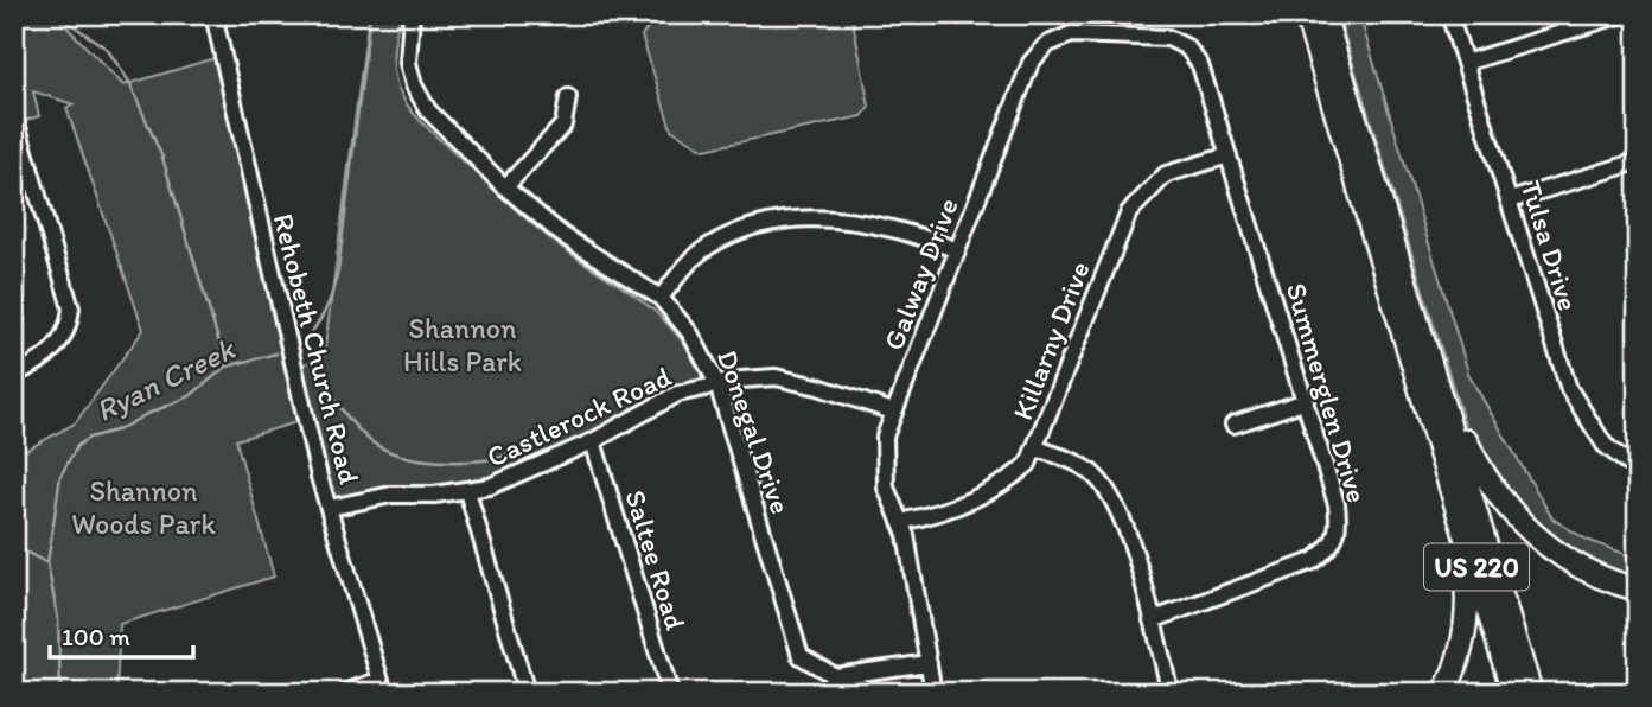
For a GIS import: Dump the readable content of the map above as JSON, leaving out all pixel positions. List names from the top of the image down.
{
  "streets": {
    "highway": ["US 220"],
    "street": [
      "Tulsa Drive",
      "Galway Drive",
      "Killarny Drive",
      "Rehobeth Church Road",
      "Summerglen Drive",
      "Castlerock Road",
      "Donegal Drive",
      "Saltee Road"
    ]
  },
  "crossings": [
    ["Galway Drive", "Killarny Drive"],
    ["Galway Drive", "Summerglen Drive"],
    ["Galway Drive", "Castlerock Road"],
    ["Galway Drive", "Donegal Drive"],
    ["Killarny Drive", "Summerglen Drive"],
    ["Rehobeth Church Road", "Castlerock Road"],
    ["Castlerock Road", "Donegal Drive"],
    ["Castlerock Road", "Saltee Road"]
  ],
  "water": ["Ryan Creek"],
  "parks": ["Shannon Hills Park", "Shannon Woods Park"],
  "scale_bar": "100 m"
}
